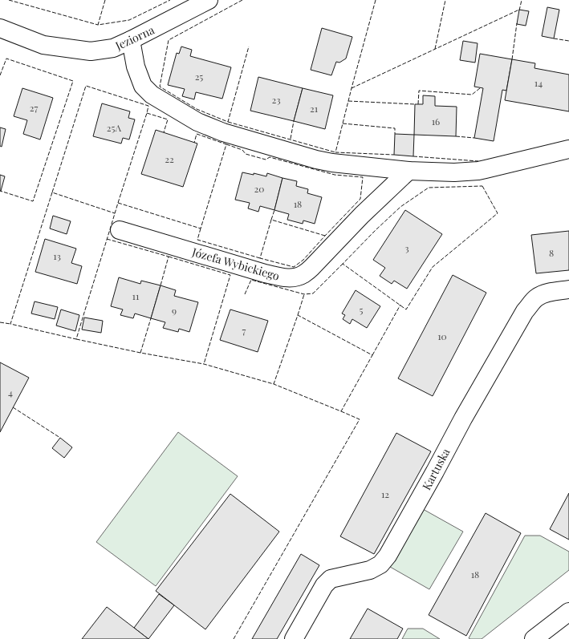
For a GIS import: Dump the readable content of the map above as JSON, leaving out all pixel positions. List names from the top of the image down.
{
  "streets": {
    "street": ["Jeziorna", "Józefa Wybickiego", "Kartuska"]
  },
  "house_numbers": [
    "25",
    "14",
    "23",
    "27",
    "21",
    "16",
    "25A",
    "22",
    "20",
    "18",
    "3",
    "8",
    "13",
    "11",
    "5",
    "9",
    "7",
    "10",
    "4",
    "12",
    "18"
  ]
}
